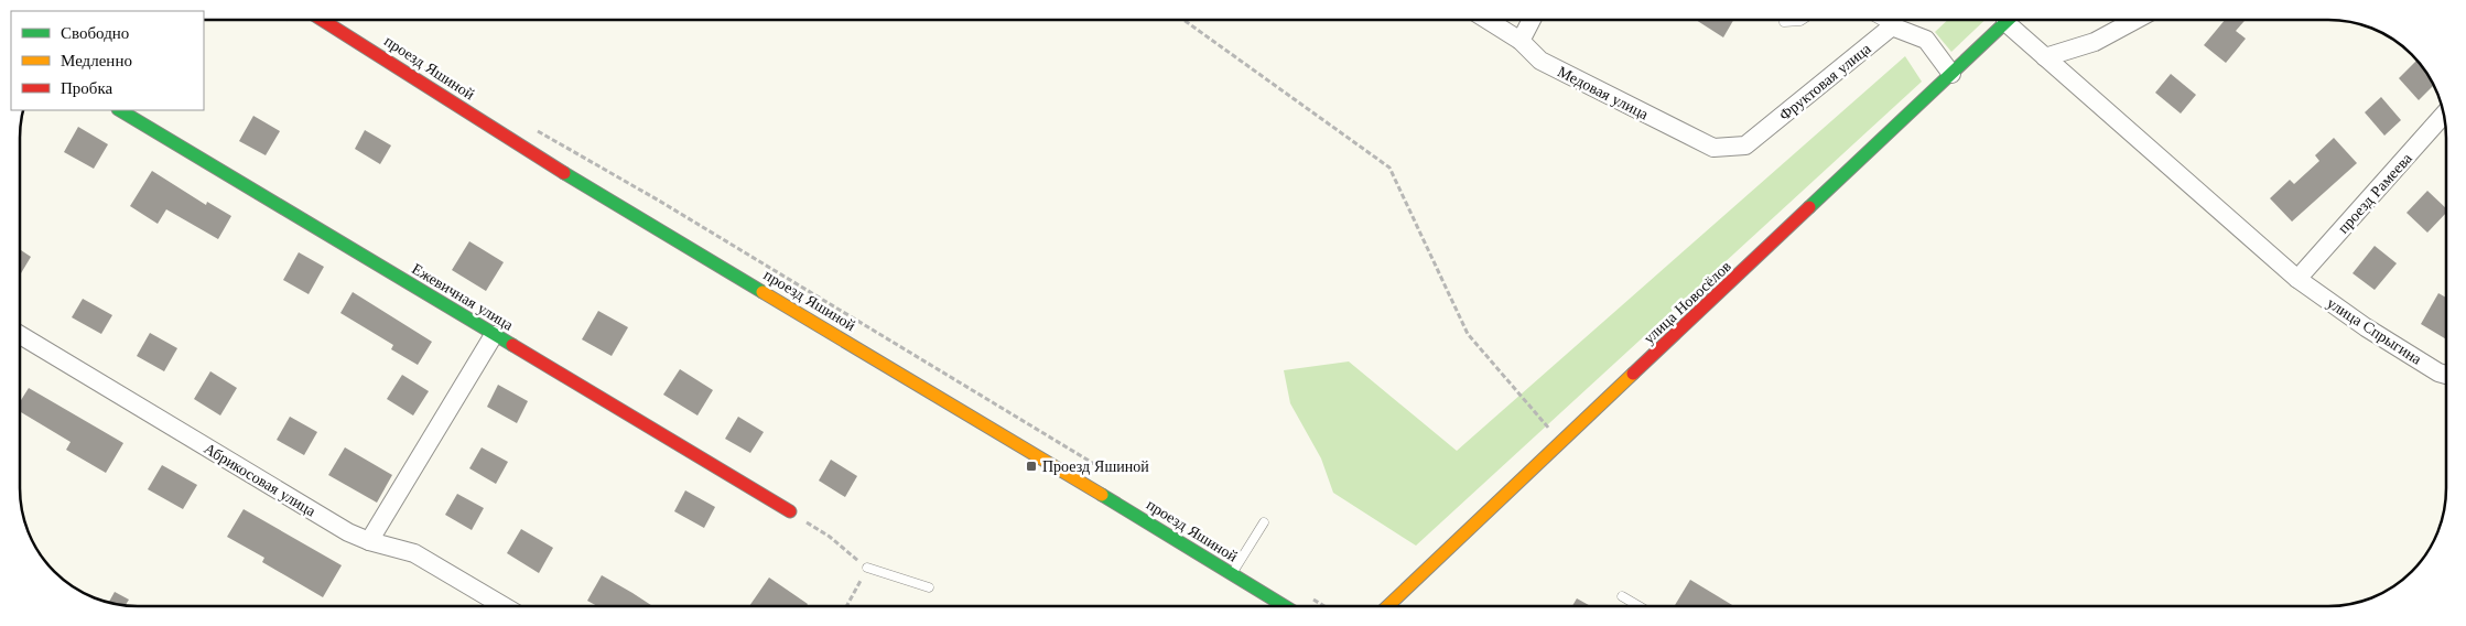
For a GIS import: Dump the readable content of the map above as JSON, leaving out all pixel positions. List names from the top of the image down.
{
  "streets": {
    "street": [
      "проезд Яшиной",
      "Фруктовая улица",
      "Медовая улица",
      "проезд Рамеева",
      "Ежевичная улица",
      "улица Новосёлов",
      "улица Спрыгина",
      "Абрикосовая улица"
    ]
  },
  "crossings": [
    ["Фруктовая улица", "Медовая улица"],
    ["проезд Рамеева", "улица Спрыгина"]
  ],
  "places": {
    "transit": ["Проезд Яшиной"]
  },
  "legend": ["Свободно", "Медленно", "Пробка"]
}
